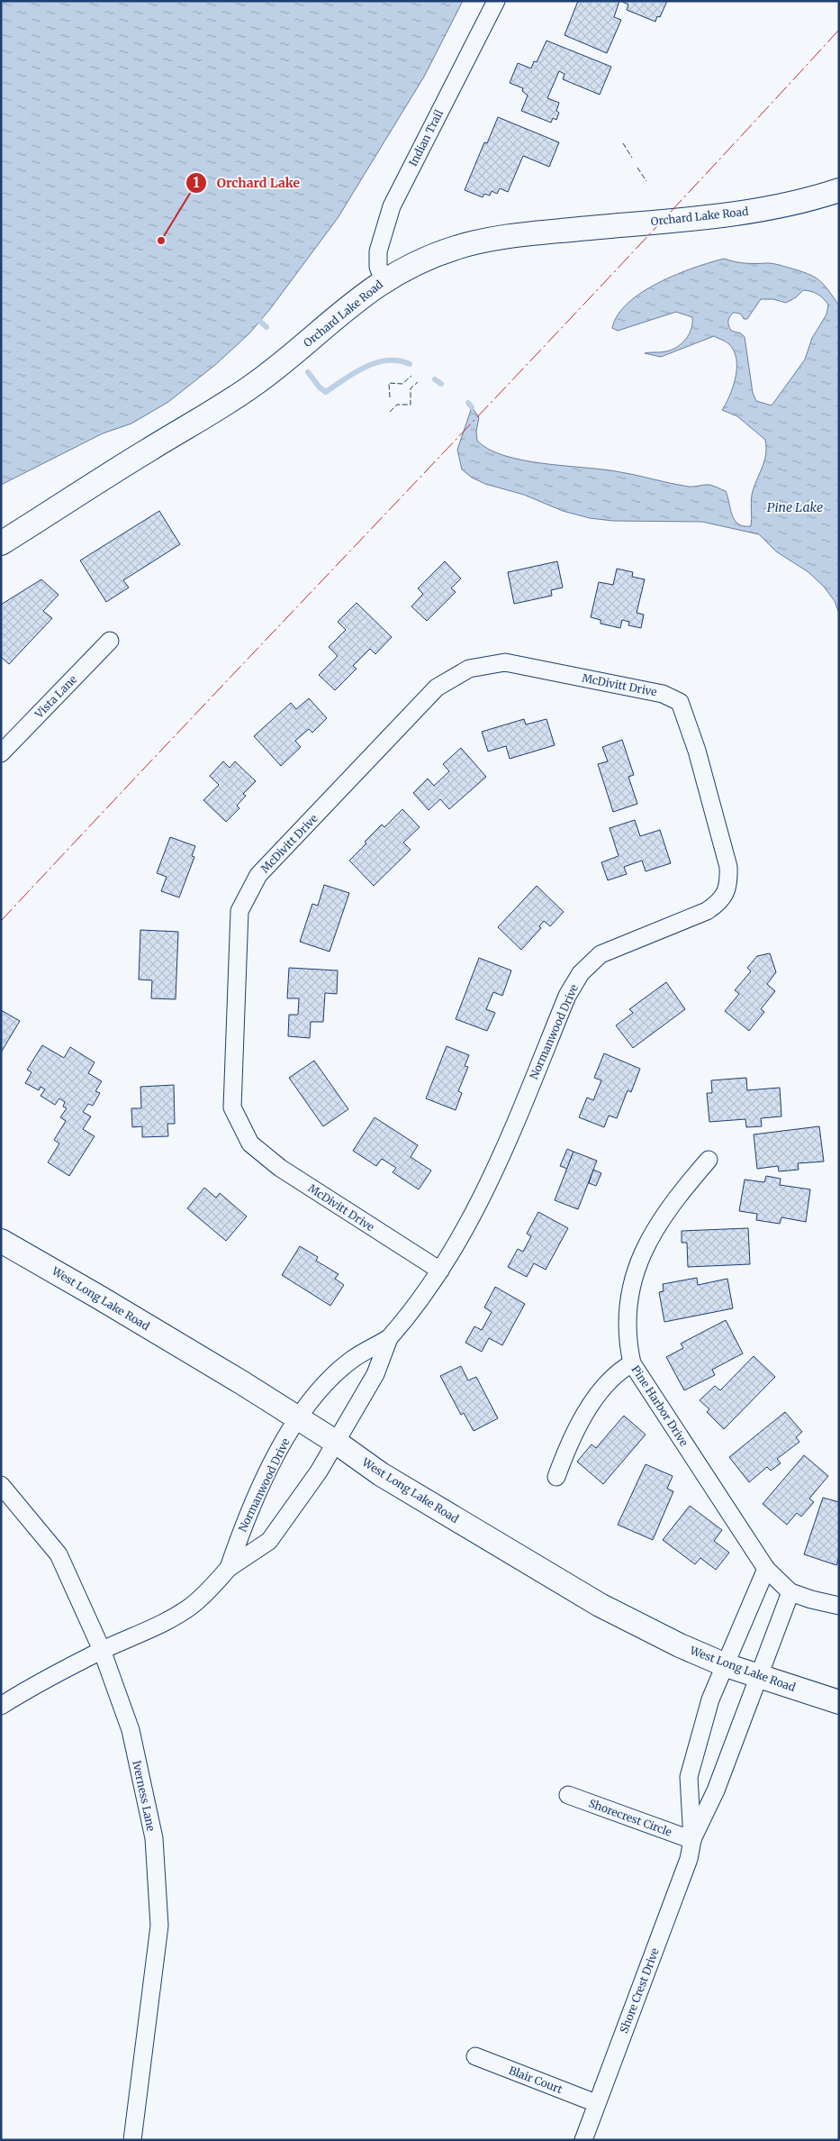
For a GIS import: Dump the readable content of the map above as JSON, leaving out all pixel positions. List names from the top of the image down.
{
  "streets": {
    "main road": ["Orchard Lake Road", "West Long Lake Road"],
    "street": [
      "Indian Trail",
      "McDivitt Drive",
      "Vista Lane",
      "Normanwood Drive",
      "Pine Harbor Drive",
      "Iverness Lane",
      "Shorecrest Circle",
      "Shore Crest Drive",
      "Blair Court"
    ]
  },
  "crossings": [
    ["Indian Trail", "Orchard Lake Road"],
    ["McDivitt Drive", "Normanwood Drive"],
    ["Normanwood Drive", "West Long Lake Road"],
    ["Normanwood Drive", "Iverness Lane"],
    ["West Long Lake Road", "Shore Crest Drive"],
    ["Pine Harbor Drive", "Shore Crest Drive"],
    ["Shorecrest Circle", "Shore Crest Drive"],
    ["Shore Crest Drive", "Blair Court"]
  ],
  "water": ["Pine Lake"],
  "places": ["Orchard Lake"]
}
